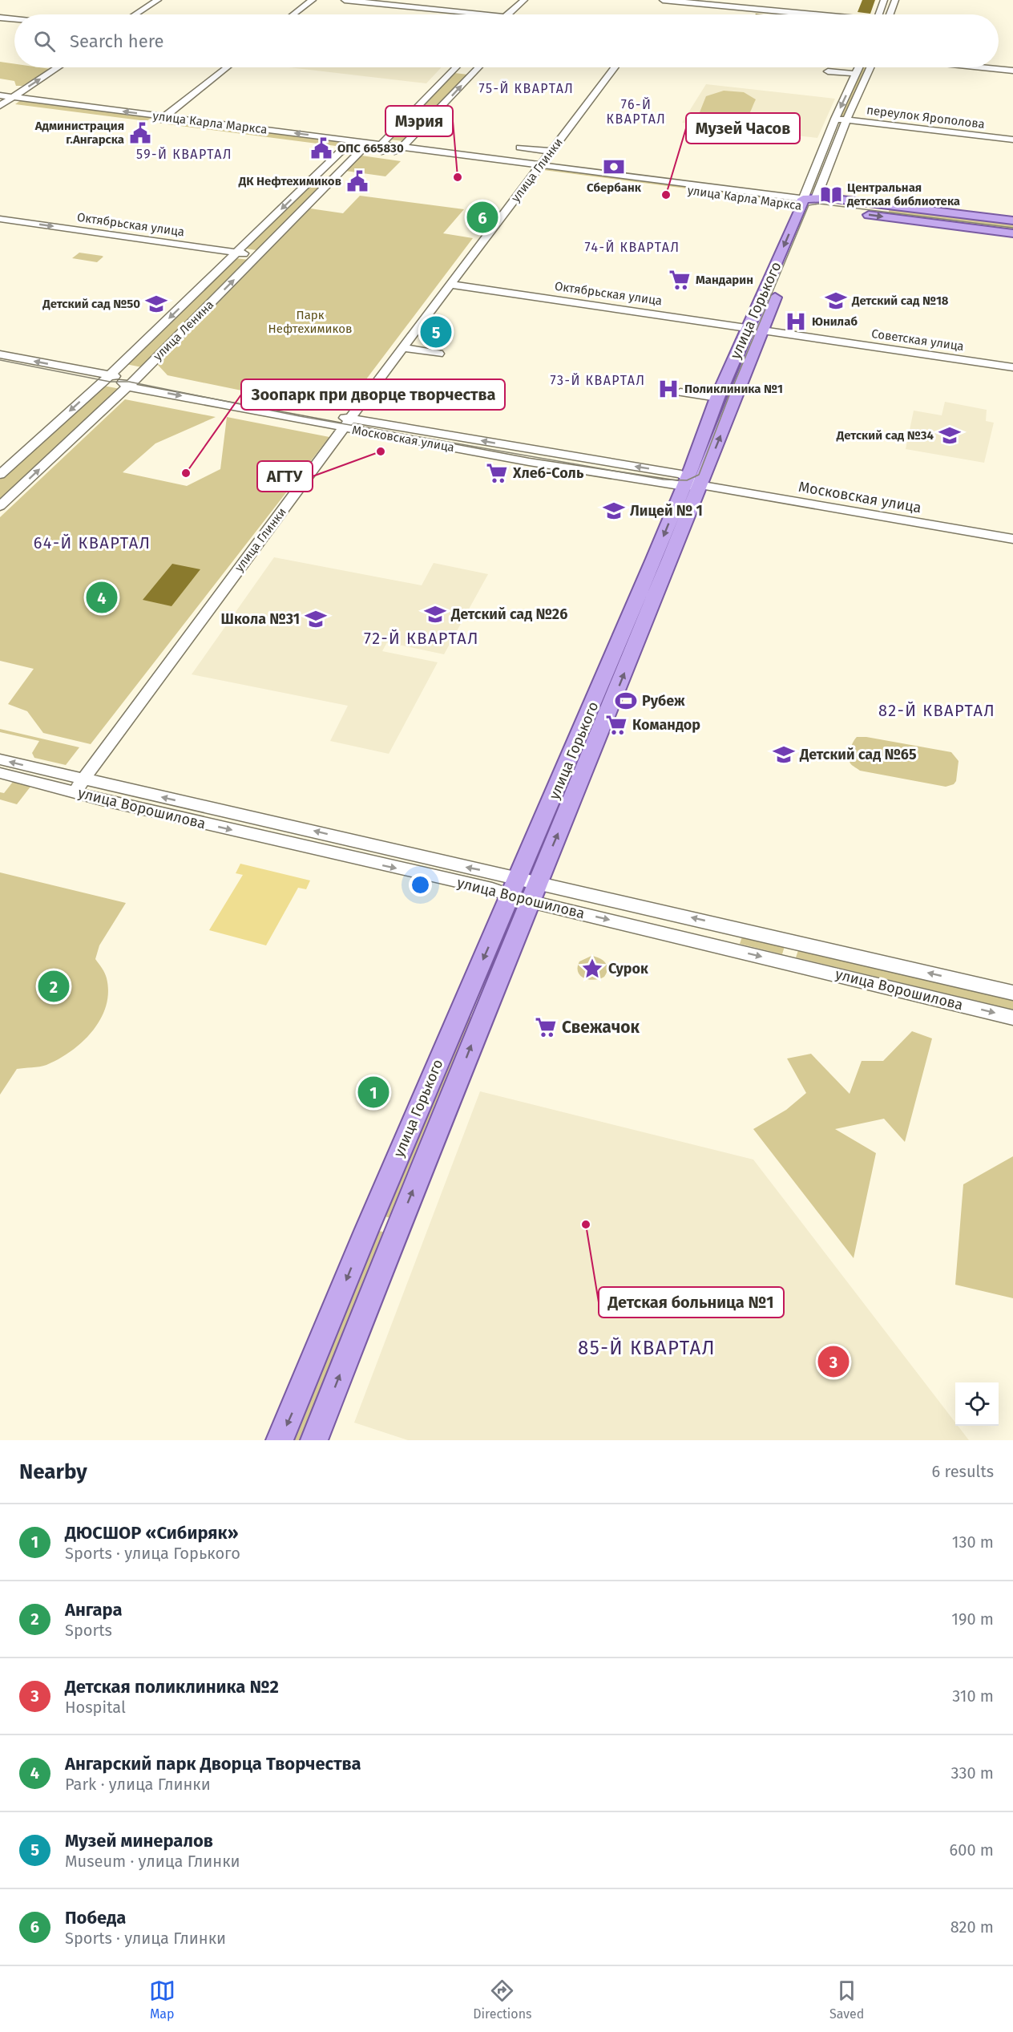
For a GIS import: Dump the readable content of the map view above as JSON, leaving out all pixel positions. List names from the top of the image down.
{
  "streets": {
    "main road": ["улица Карла Маркса", "улица Горького"],
    "street": [
      "переулок Ярополова",
      "улица Глинки",
      "Октябрьская улица",
      "улица Ленина",
      "Советская улица",
      "Московская улица",
      "улица Ворошилова"
    ]
  },
  "crossings": [
    ["переулок Ярополова", "улица Горького"],
    ["улица Карла Маркса", "улица Глинки"],
    ["улица Карла Маркса", "улица Горького"],
    ["улица Карла Маркса", "улица Ленина"],
    ["улица Глинки", "Октябрьская улица"],
    ["улица Глинки", "Московская улица"],
    ["улица Глинки", "улица Ворошилова"],
    ["Октябрьская улица", "улица Горького"],
    ["Октябрьская улица", "улица Ленина"],
    ["Октябрьская улица", "Советская улица"],
    ["улица Горького", "Советская улица"],
    ["улица Горького", "Московская улица"],
    ["улица Горького", "улица Ворошилова"],
    ["улица Ленина", "Московская улица"]
  ],
  "one_way": ["Октябрьская улица"],
  "districts": [
    "75-Й КВАРТАЛ",
    "76-Й КВАРТАЛ",
    "59-Й КВАРТАЛ",
    "74-Й КВАРТАЛ",
    "73-Й КВАРТАЛ",
    "64-Й КВАРТАЛ",
    "72-Й КВАРТАЛ",
    "82-Й КВАРТАЛ",
    "85-Й КВАРТАЛ"
  ],
  "parks": ["Парк Нефтехимиков"],
  "places": {
    "public building": ["Администрация г.Ангарска", "ОПС 665830", "ДК Нефтехимиков"],
    "bank": ["Сбербанк"],
    "other": [
      "Мэрия",
      "Музей Часов",
      "АГТУ",
      "Зоопарк при дворце творчества",
      "Детская больница №1"
    ],
    "library": ["Центральная детская библиотека"],
    "supermarket": [
      "Мандарин",
      "Хлеб-Соль",
      "Командор",
      "Свежачок"
    ],
    "school or university": [
      "Детский сад №18",
      "Детский сад №50",
      "Детский сад №34",
      "Лицей № 1",
      "Детский сад №26",
      "Школа №31",
      "Детский сад №65"
    ],
    "hospital": ["Юнилаб", "Поликлиника №1"],
    "sports": ["Рубеж"],
    "place": ["Сурок"]
  },
  "page": {
    "search": "Search here",
    "pins": [
      "6",
      "5",
      "4",
      "2",
      "1",
      "3"
    ],
    "heading": ["Nearby", "6 results"],
    "list": [
      {
        "mark": "1",
        "name": "ДЮСШОР «Сибиряк»",
        "note": "Sports · улица Горького",
        "value": "130 m"
      },
      {
        "mark": "2",
        "name": "Ангара",
        "note": "Sports",
        "value": "190 m"
      },
      {
        "mark": "3",
        "name": "Детская поликлиника №2",
        "note": "Hospital",
        "value": "310 m"
      },
      {
        "mark": "4",
        "name": "Ангарский парк Дворца Творчества",
        "note": "Park · улица Глинки",
        "value": "330 m"
      },
      {
        "mark": "5",
        "name": "Музей минералов",
        "note": "Museum · улица Глинки",
        "value": "600 m"
      },
      {
        "mark": "6",
        "name": "Победа",
        "note": "Sports · улица Глинки",
        "value": "820 m"
      }
    ],
    "nav": ["Map", "Directions", "Saved"]
  }
}
